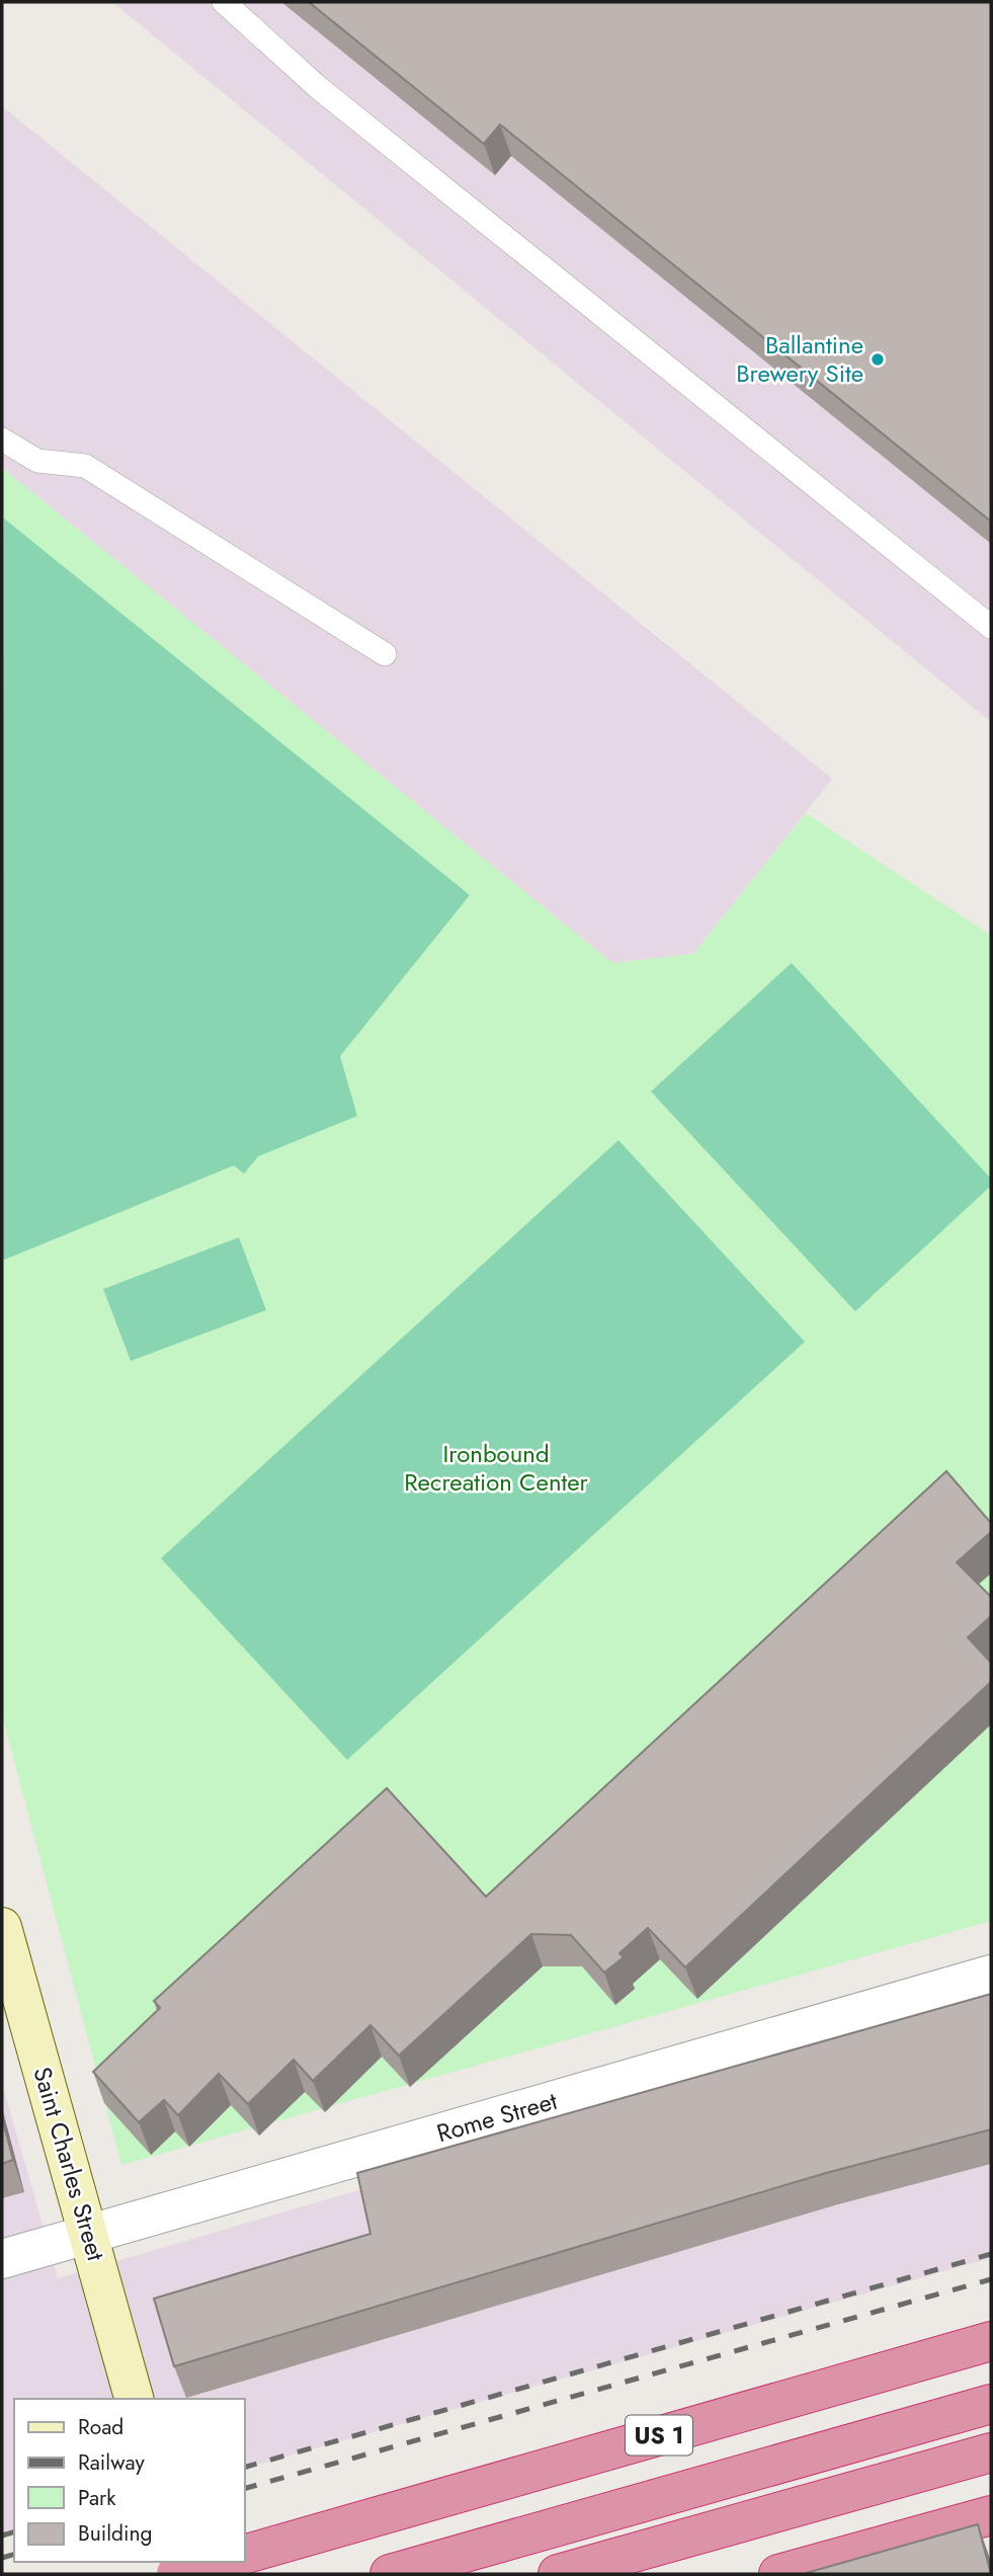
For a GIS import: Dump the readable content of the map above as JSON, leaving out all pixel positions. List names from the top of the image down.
{
  "streets": {
    "highway": ["US 1"],
    "street": ["Rome Street", "Saint Charles Street"]
  },
  "crossings": [
    ["Rome Street", "Saint Charles Street"]
  ],
  "parks": ["Ironbound Recreation Center"],
  "places": ["Ballantine Brewery Site"],
  "legend": [
    "Road",
    "Railway",
    "Park",
    "Building"
  ]
}
